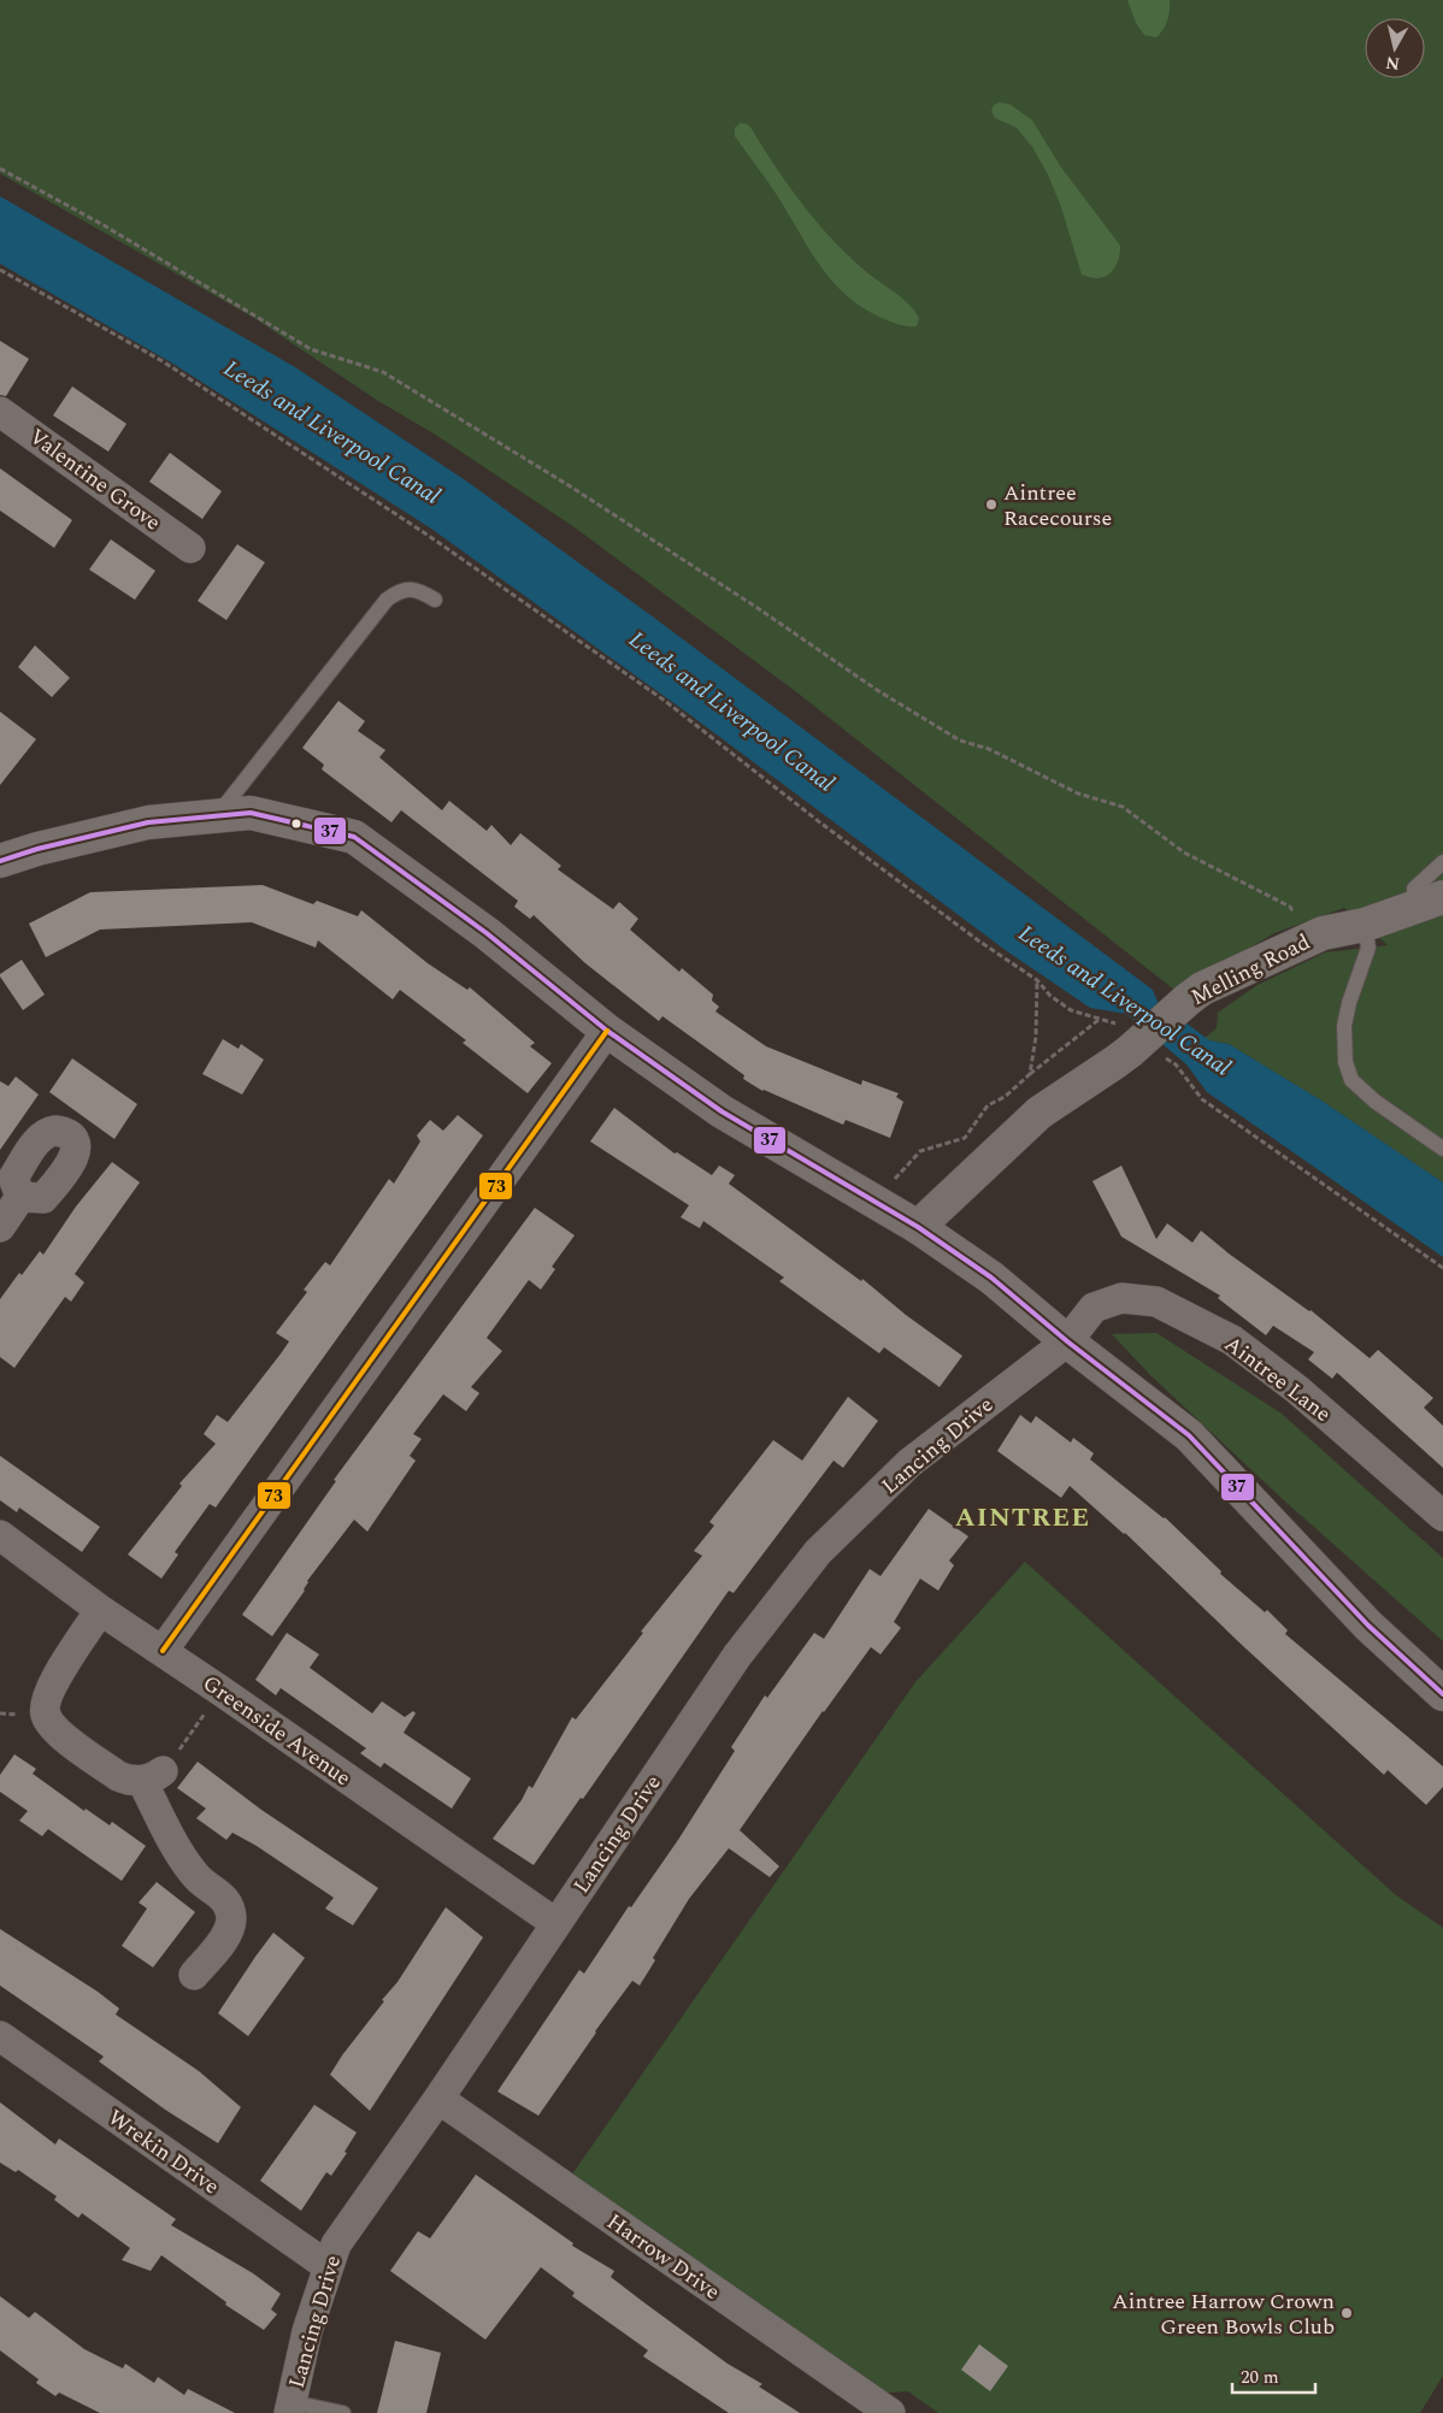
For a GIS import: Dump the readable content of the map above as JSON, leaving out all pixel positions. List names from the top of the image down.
{
  "streets": {
    "main road": ["Melling Road"],
    "street": [
      "Valentine Grove",
      "Aintree Lane",
      "Lancing Drive",
      "Greenside Avenue",
      "Wrekin Drive",
      "Harrow Drive"
    ]
  },
  "crossings": [
    ["Aintree Lane", "Lancing Drive"],
    ["Lancing Drive", "Greenside Avenue"],
    ["Lancing Drive", "Wrekin Drive"],
    ["Lancing Drive", "Harrow Drive"]
  ],
  "districts": ["AINTREE"],
  "water": ["Leeds and Liverpool Canal"],
  "places": ["Aintree Racecourse", "Aintree Harrow Crown Green Bowls Club"],
  "lines": ["transit line 37", "transit line 73"],
  "scale_bar": "20 m",
  "north": "bottom"
}
